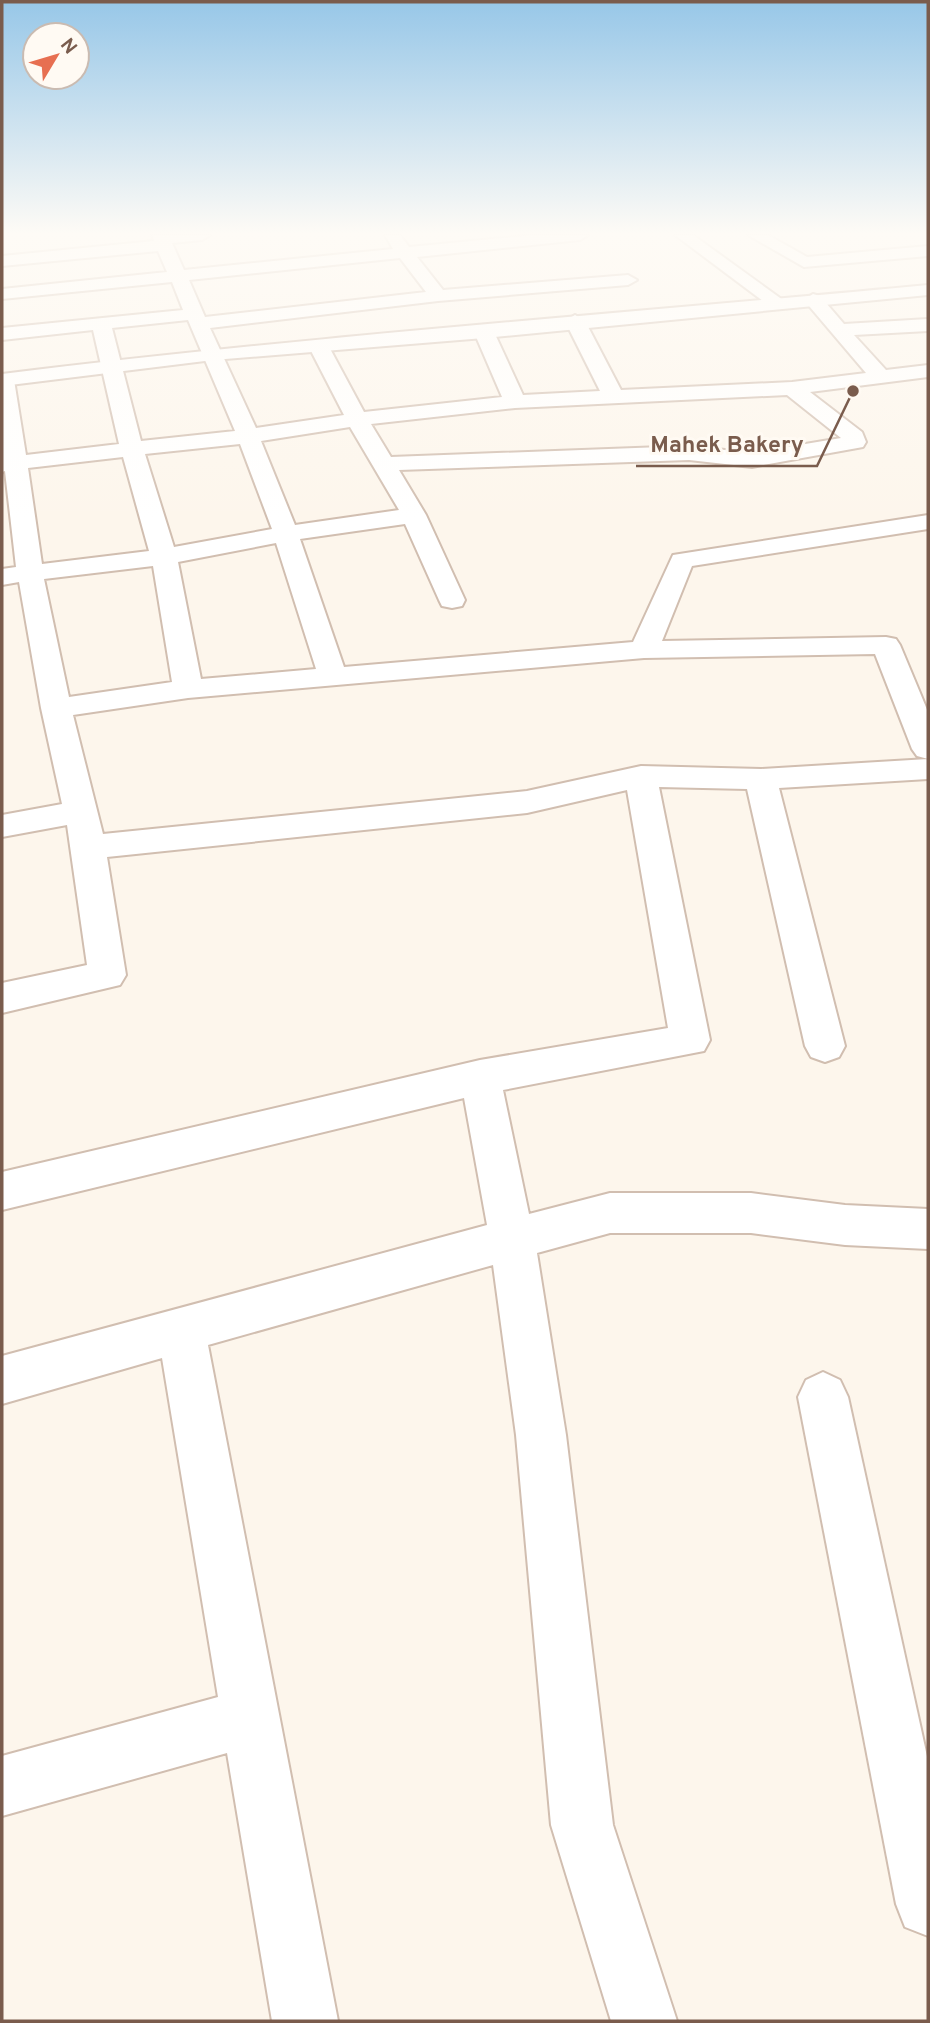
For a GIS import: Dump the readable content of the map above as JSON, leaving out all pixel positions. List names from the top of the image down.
{
  "places": ["Mahek Bakery"],
  "north": "top right"
}
